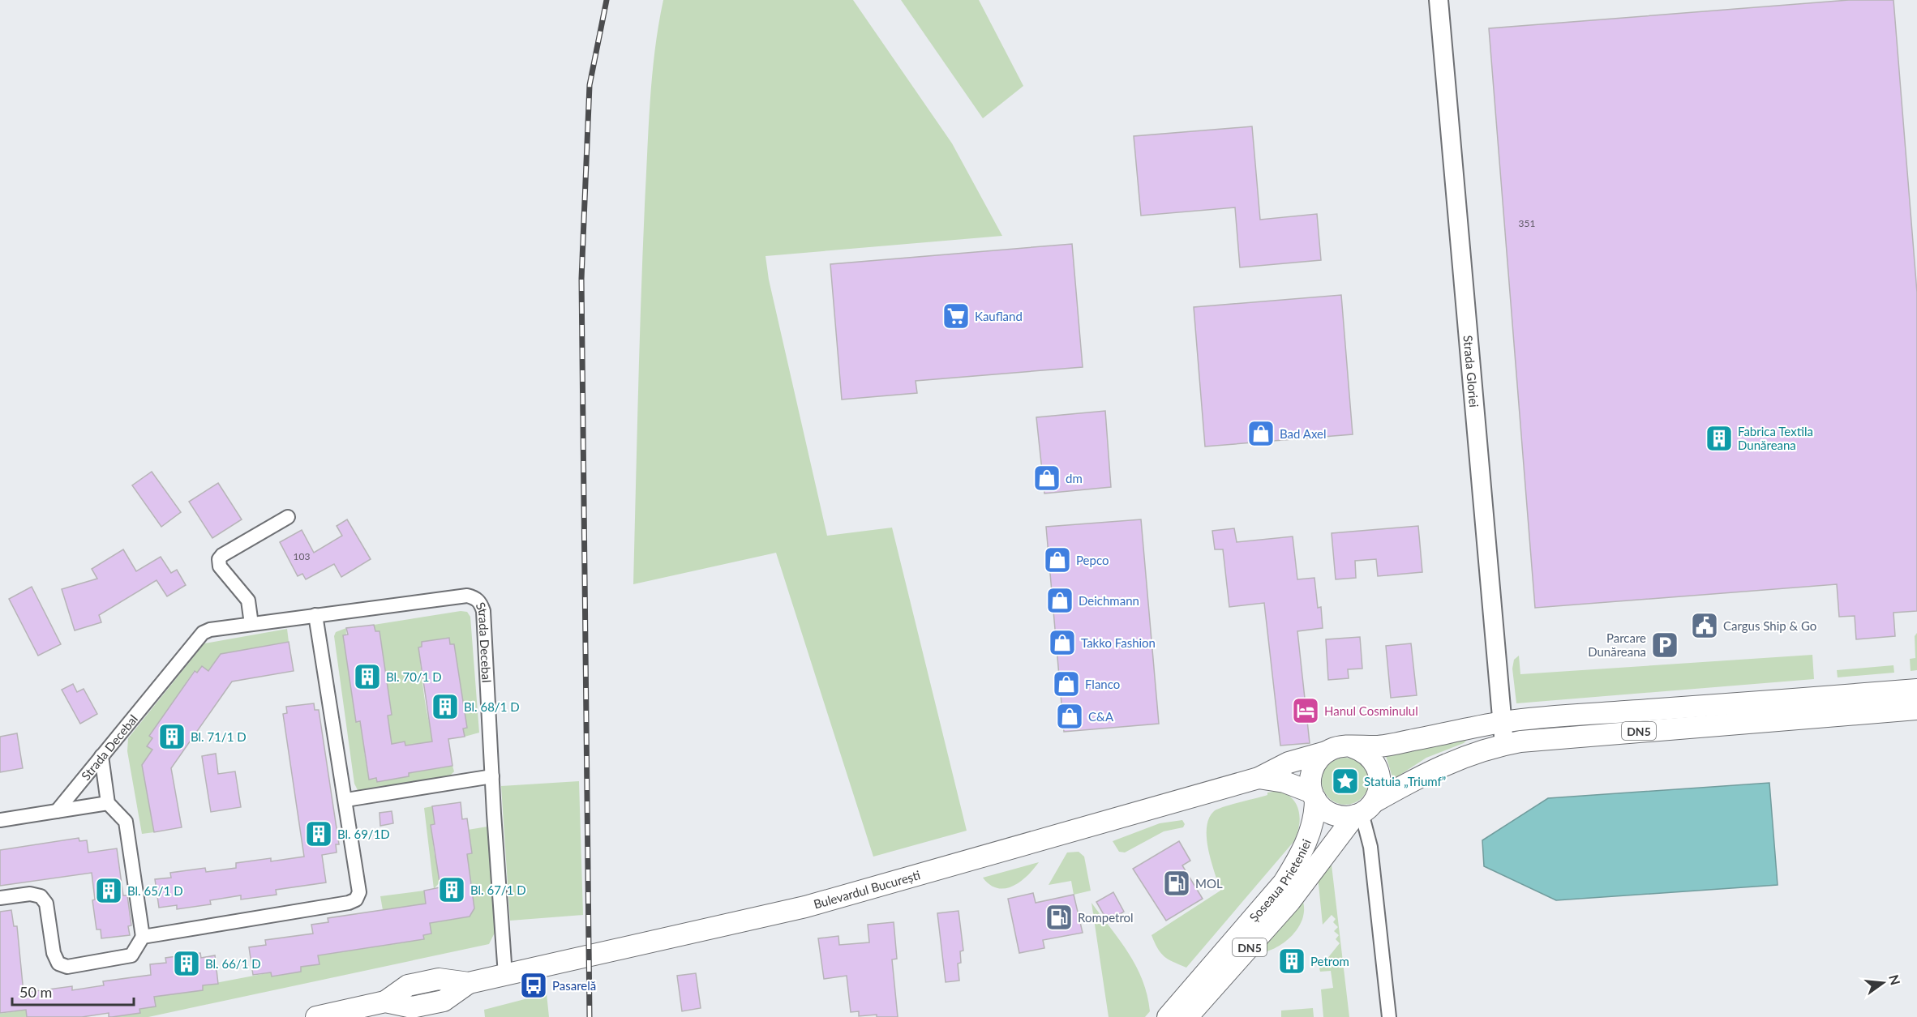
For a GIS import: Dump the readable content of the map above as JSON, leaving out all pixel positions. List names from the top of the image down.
{
  "streets": {
    "main road": [
      "Strada Gloriei",
      "DN5",
      "Șoseaua Prieteniei",
      "Bulevardul București"
    ],
    "street": ["Strada Decebal"]
  },
  "crossings": [
    ["Strada Gloriei", "DN5"],
    ["Strada Decebal", "Bulevardul București"],
    ["DN5", "Șoseaua Prieteniei"]
  ],
  "places": {
    "supermarket": ["Kaufland"],
    "shop": [
      "Bad Axel",
      "dm",
      "Pepco",
      "Deichmann",
      "Takko Fashion",
      "Flanco",
      "C&A"
    ],
    "building": [
      "Fabrica Textila Dunăreana",
      "Bl. 70/1 D",
      "Bl. 68/1 D",
      "Bl. 71/1 D",
      "Bl. 69/1D",
      "Bl. 67/1 D",
      "Bl. 65/1 D",
      "Petrom",
      "Bl. 66/1 D"
    ],
    "public building": ["Cargus Ship & Go"],
    "parking": ["Parcare Dunăreana"],
    "hotel": ["Hanul Cosminulul"],
    "place": ["Statuia „Triumf”"],
    "fuel station": ["MOL", "Rompetrol"],
    "bus stop": ["Pasarelă"]
  },
  "house_numbers": ["351", "103"],
  "scale_bar": "50 m",
  "north": "right"
}
